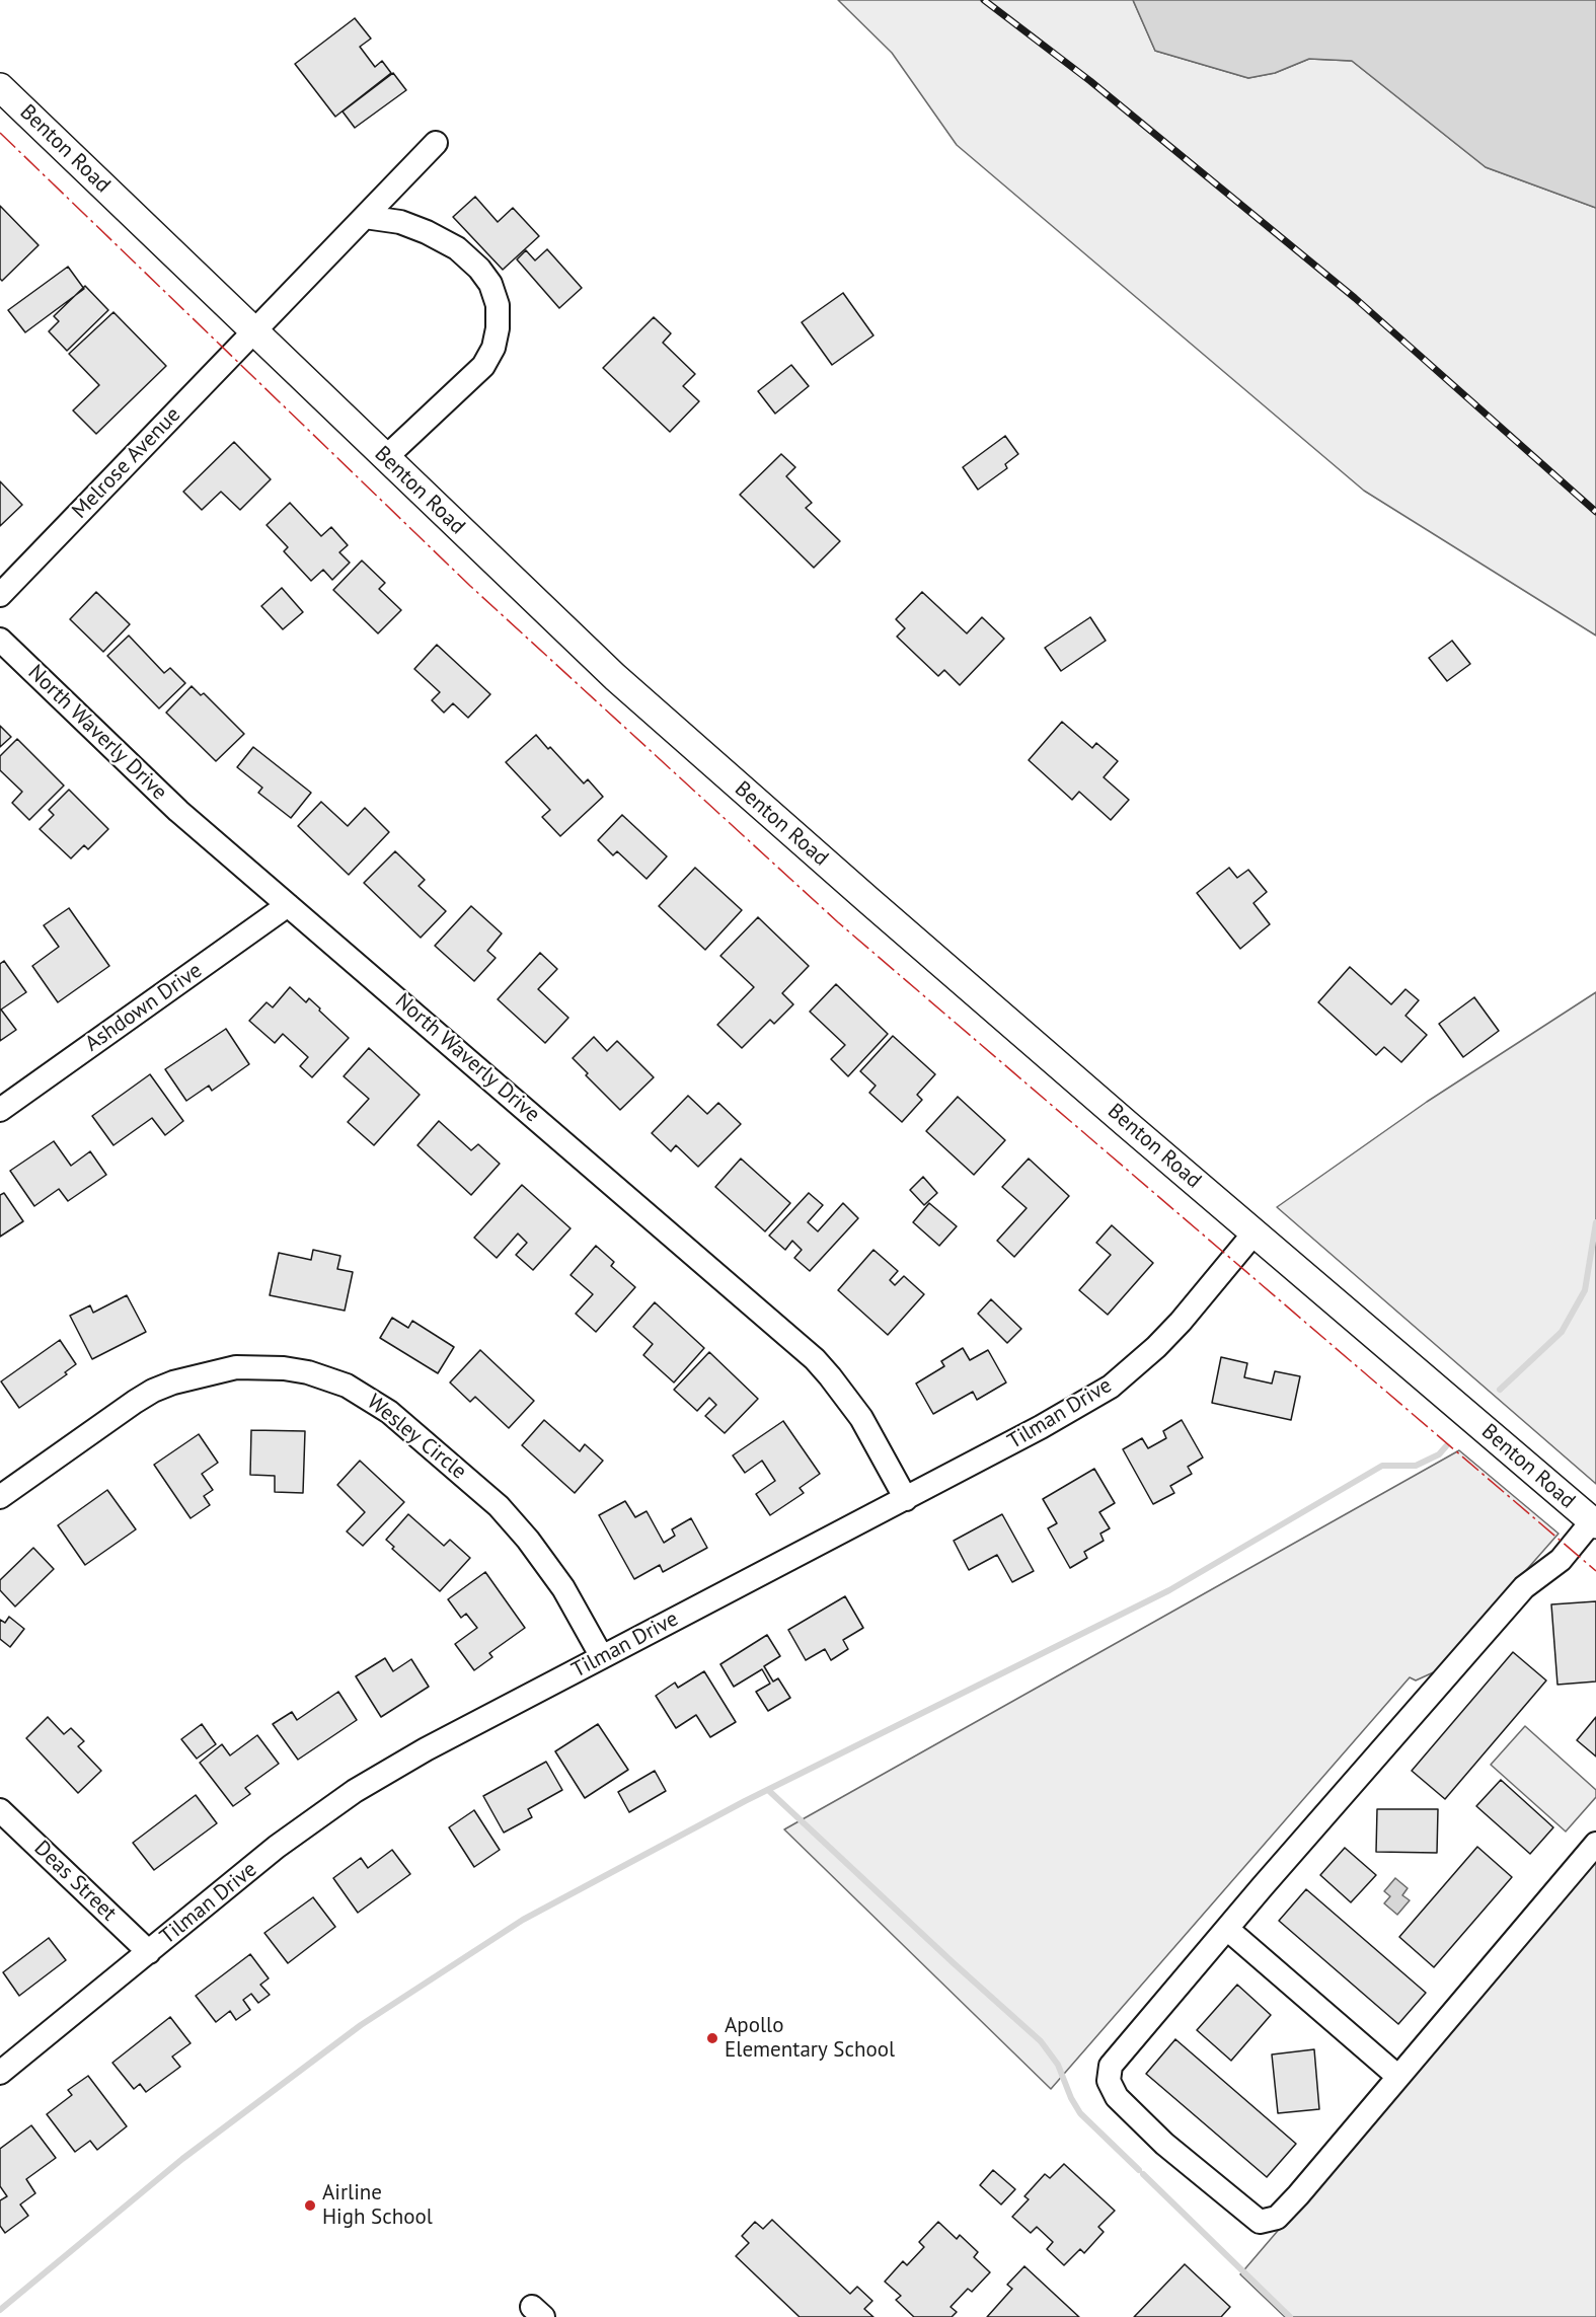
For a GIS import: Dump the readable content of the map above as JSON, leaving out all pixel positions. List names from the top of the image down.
{
  "streets": {
    "main road": ["Benton Road"],
    "street": [
      "Melrose Avenue",
      "North Waverly Drive",
      "Ashdown Drive",
      "Tilman Drive",
      "Wesley Circle",
      "Deas Street"
    ]
  },
  "crossings": [
    ["Benton Road", "Melrose Avenue"],
    ["Benton Road", "Tilman Drive"],
    ["North Waverly Drive", "Ashdown Drive"],
    ["North Waverly Drive", "Tilman Drive"],
    ["Tilman Drive", "Wesley Circle"],
    ["Tilman Drive", "Deas Street"]
  ],
  "places": ["Apollo Elementary School", "Airline High School"]
}
